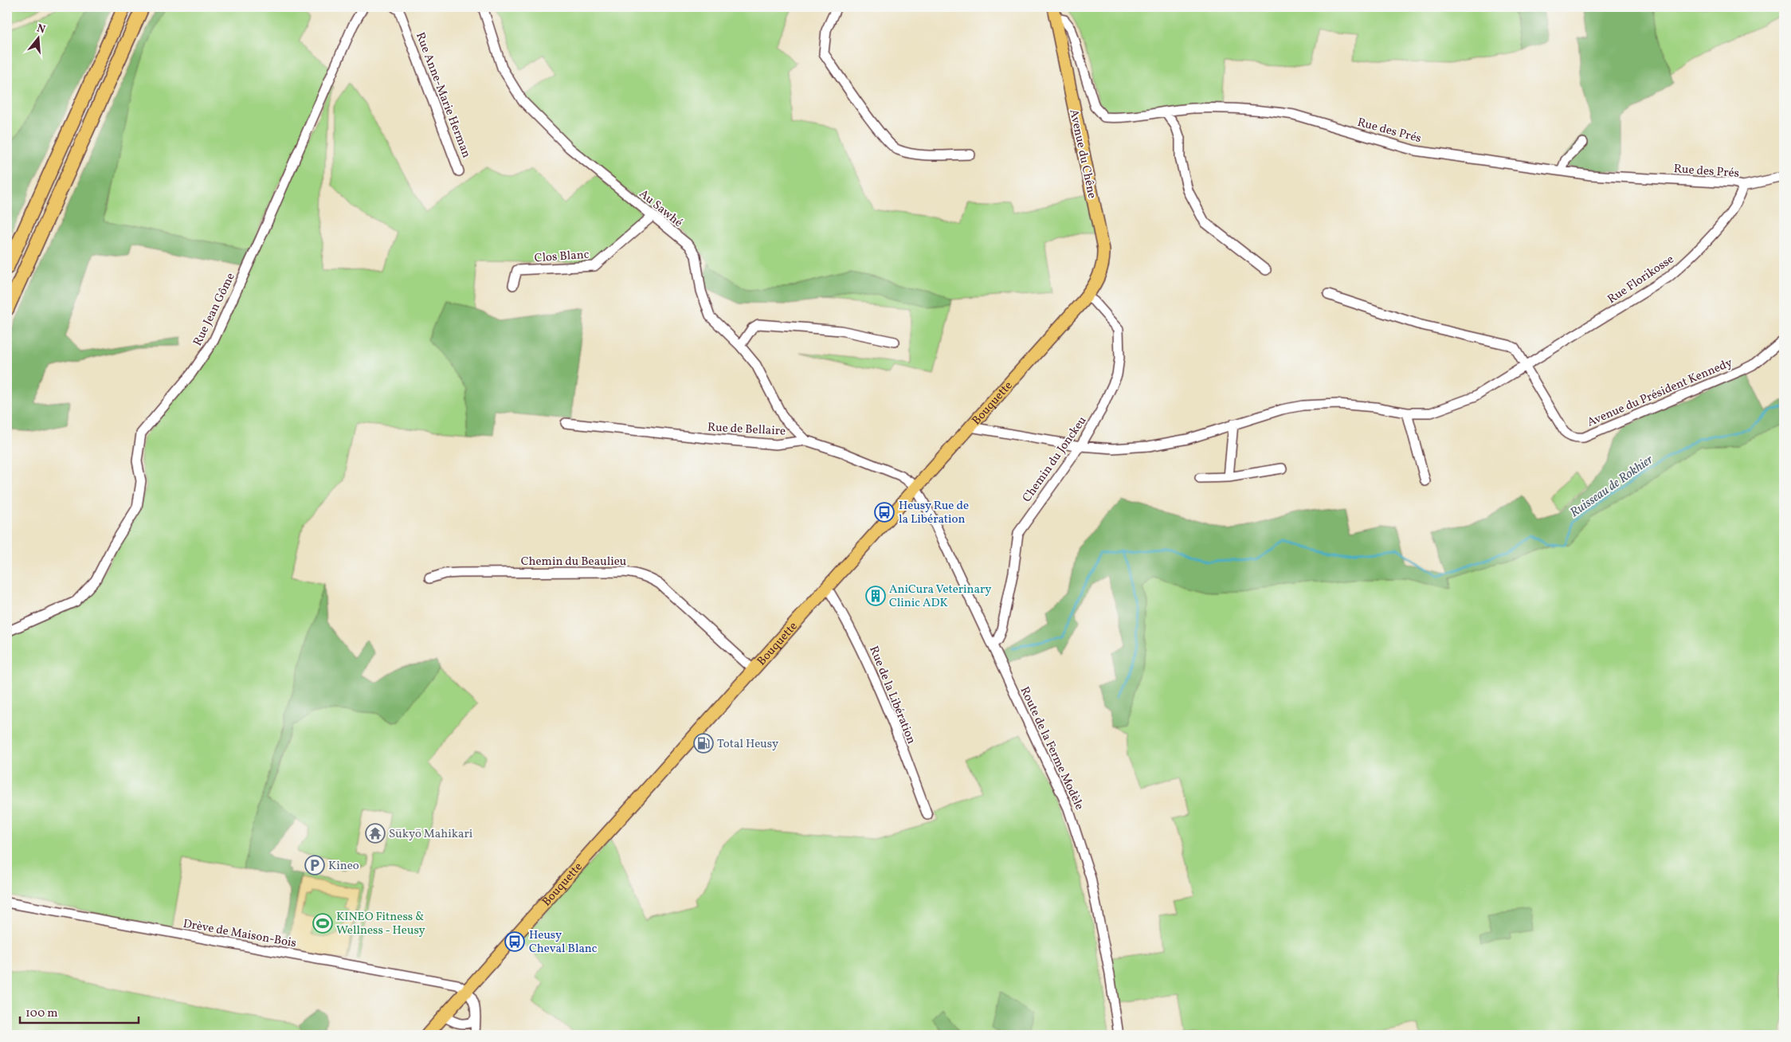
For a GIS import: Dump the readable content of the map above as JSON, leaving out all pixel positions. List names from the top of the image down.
{
  "streets": {
    "main road": ["Avenue du Chêne", "Bouquette"],
    "street": [
      "Rue Anne-Marie Herman",
      "Rue des Prés",
      "Au Sawhé",
      "Clos Blanc",
      "Rue Florikosse",
      "Rue Jean Gôme",
      "Avenue du Président Kennedy",
      "Rue de Bellaire",
      "Chemin du Jonckeu",
      "Chemin du Beaulieu",
      "Rue de la Libération",
      "Route de la Ferme Modèle",
      "Drève de Maison-Bois"
    ]
  },
  "crossings": [
    ["Rue des Prés", "Avenue du Chêne"],
    ["Rue des Prés", "Rue Florikosse"],
    ["Avenue du Chêne", "Bouquette"],
    ["Avenue du Chêne", "Chemin du Jonckeu"],
    ["Au Sawhé", "Clos Blanc"],
    ["Au Sawhé", "Rue de Bellaire"],
    ["Rue Florikosse", "Avenue du Président Kennedy"],
    ["Rue Florikosse", "Bouquette"],
    ["Rue Florikosse", "Chemin du Jonckeu"],
    ["Bouquette", "Rue de Bellaire"],
    ["Bouquette", "Chemin du Jonckeu"],
    ["Bouquette", "Chemin du Beaulieu"],
    ["Bouquette", "Rue de la Libération"],
    ["Bouquette", "Route de la Ferme Modèle"],
    ["Bouquette", "Drève de Maison-Bois"],
    ["Rue de Bellaire", "Route de la Ferme Modèle"],
    ["Chemin du Jonckeu", "Route de la Ferme Modèle"]
  ],
  "water": ["Ruisseau de Rokhier"],
  "places": {
    "bus stop": ["Heusy Rue de la Libération", "Heusy Cheval Blanc"],
    "building": ["AniCura Veterinary Clinic ADK"],
    "fuel station": ["Total Heusy"],
    "temple": ["Sūkyō Mahikari"],
    "parking": ["Kineo"],
    "sports": ["KINEO Fitness & Wellness - Heusy"]
  },
  "scale_bar": "100 m",
  "north": "top"
}
